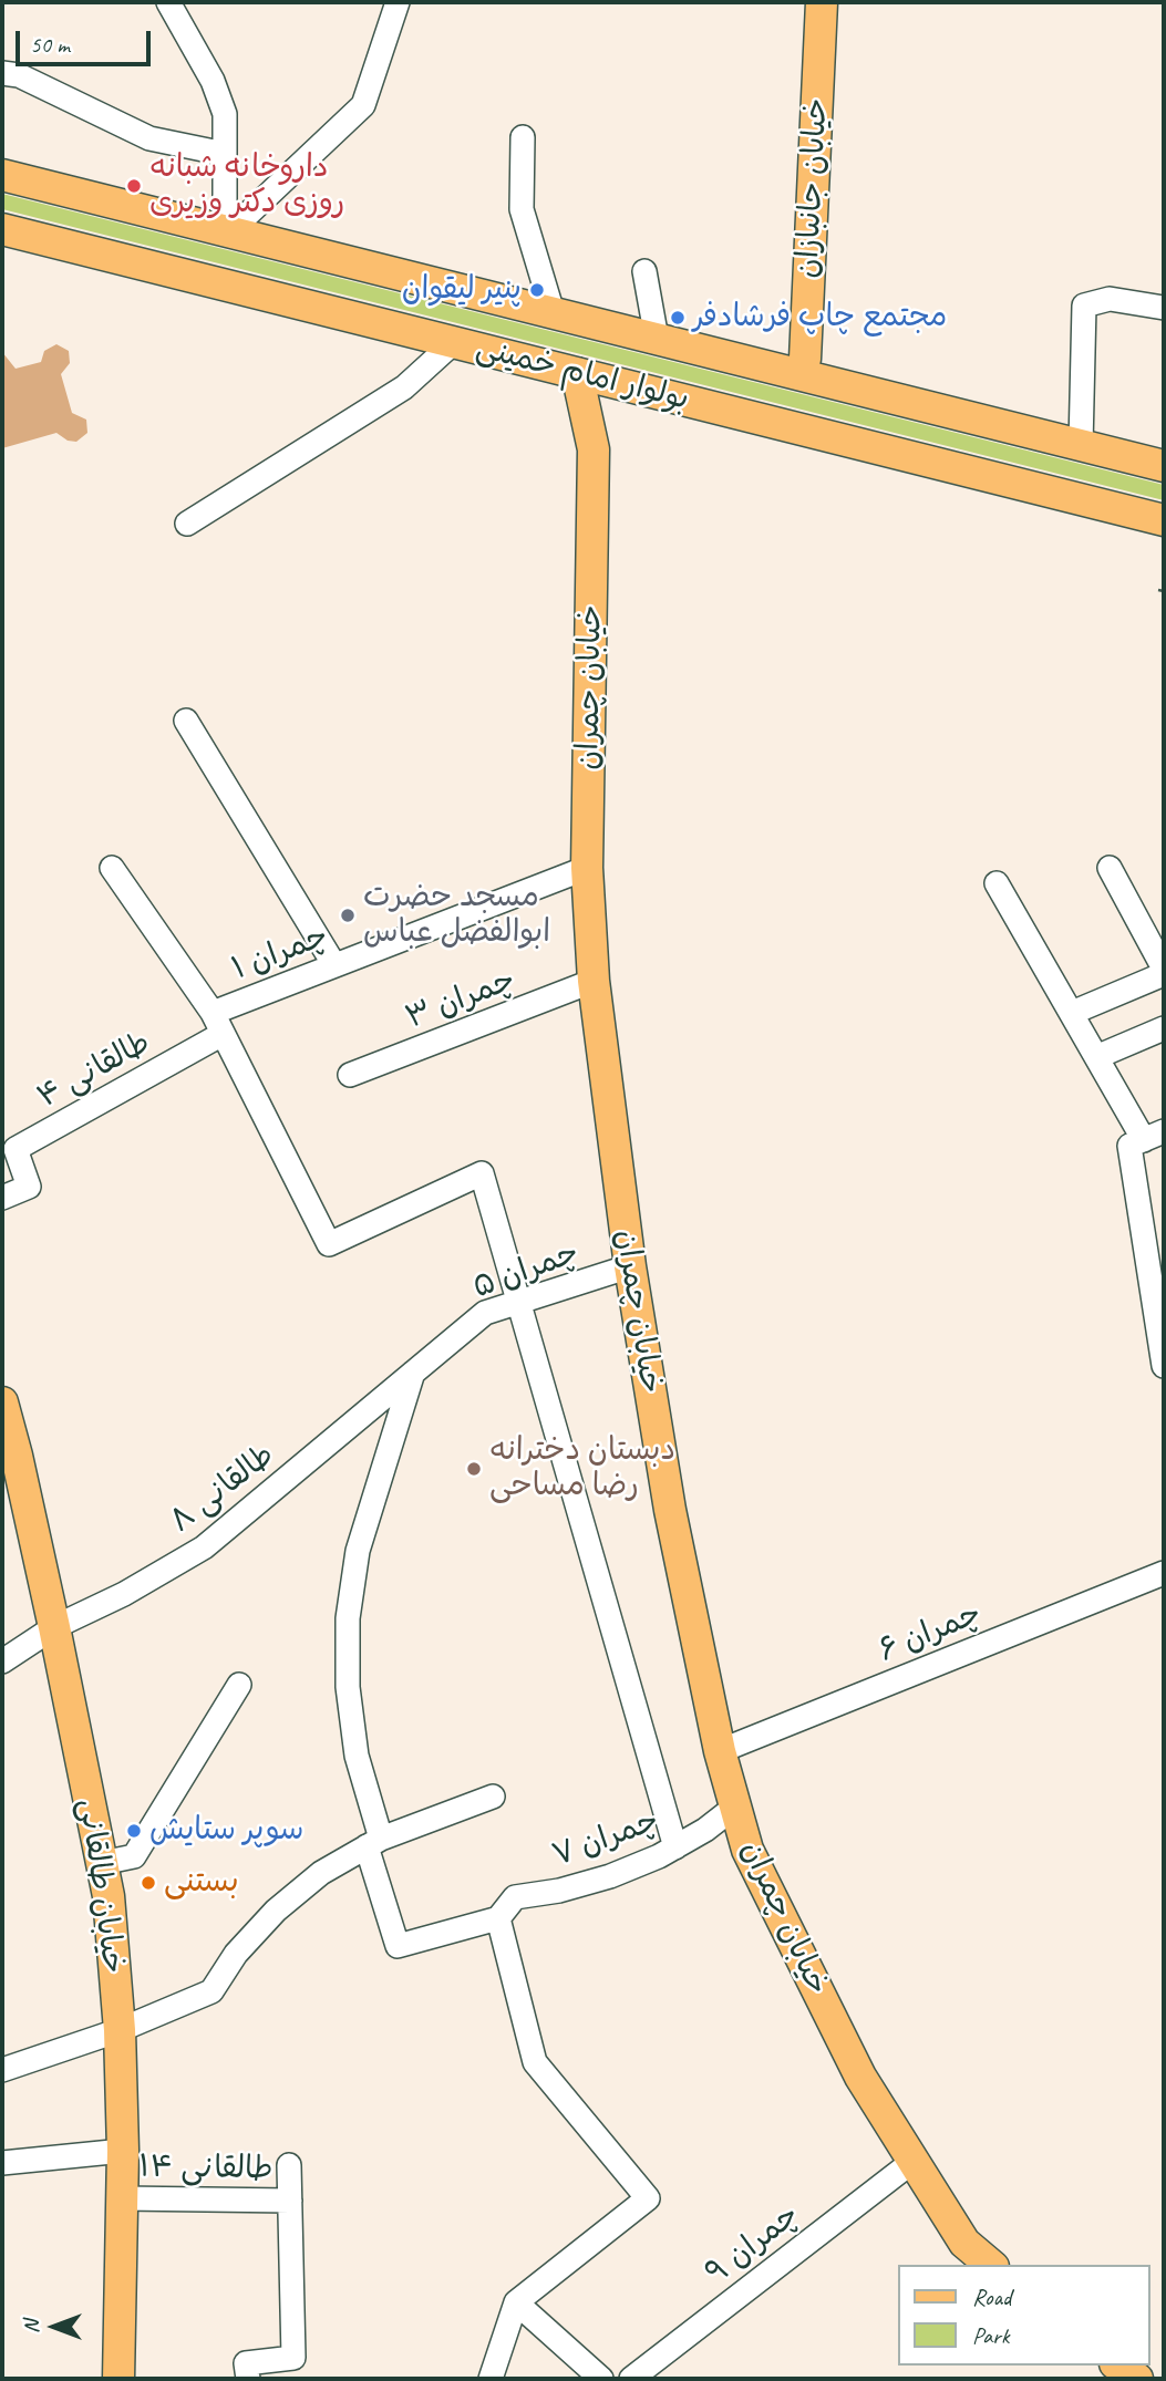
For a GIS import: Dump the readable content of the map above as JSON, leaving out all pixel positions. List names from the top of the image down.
{
  "streets": {
    "main road": [
      "خیابان جانبازان",
      "بولوار امام خمینی",
      "خیابان چمران",
      "خیابان طالقانی"
    ],
    "street": [
      "چمران ۱",
      "چمران ۳",
      "طالقانی ۴",
      "چمران ۵",
      "طالقانی ۸",
      "چمران ۶",
      "چمران ۷",
      "طالقانی ۱۴",
      "چمران ۹"
    ]
  },
  "crossings": [
    ["خیابان جانبازان", "بولوار امام خمینی"],
    ["بولوار امام خمینی", "خیابان چمران"],
    ["خیابان چمران", "چمران ۱"],
    ["خیابان چمران", "چمران ۳"],
    ["خیابان چمران", "چمران ۵"],
    ["خیابان چمران", "چمران ۶"],
    ["خیابان چمران", "چمران ۷"],
    ["خیابان چمران", "چمران ۹"],
    ["چمران ۱", "طالقانی ۴"],
    ["چمران ۵", "طالقانی ۸"],
    ["طالقانی ۸", "خیابان طالقانی"],
    ["خیابان طالقانی", "طالقانی ۱۴"]
  ],
  "places": [
    "داروخانه شبانه روزی دکتر وزیری",
    "پنیر لیقوان",
    "مجتمع چاپ فرشادفر",
    "مسجد حضرت ابوالفضل عباس",
    "دبستان دخترانه رضا مساحی",
    "سوپر ستایش",
    "بستنی"
  ],
  "legend": ["Road", "Park"],
  "scale_bar": "50 m",
  "north": "left"
}
